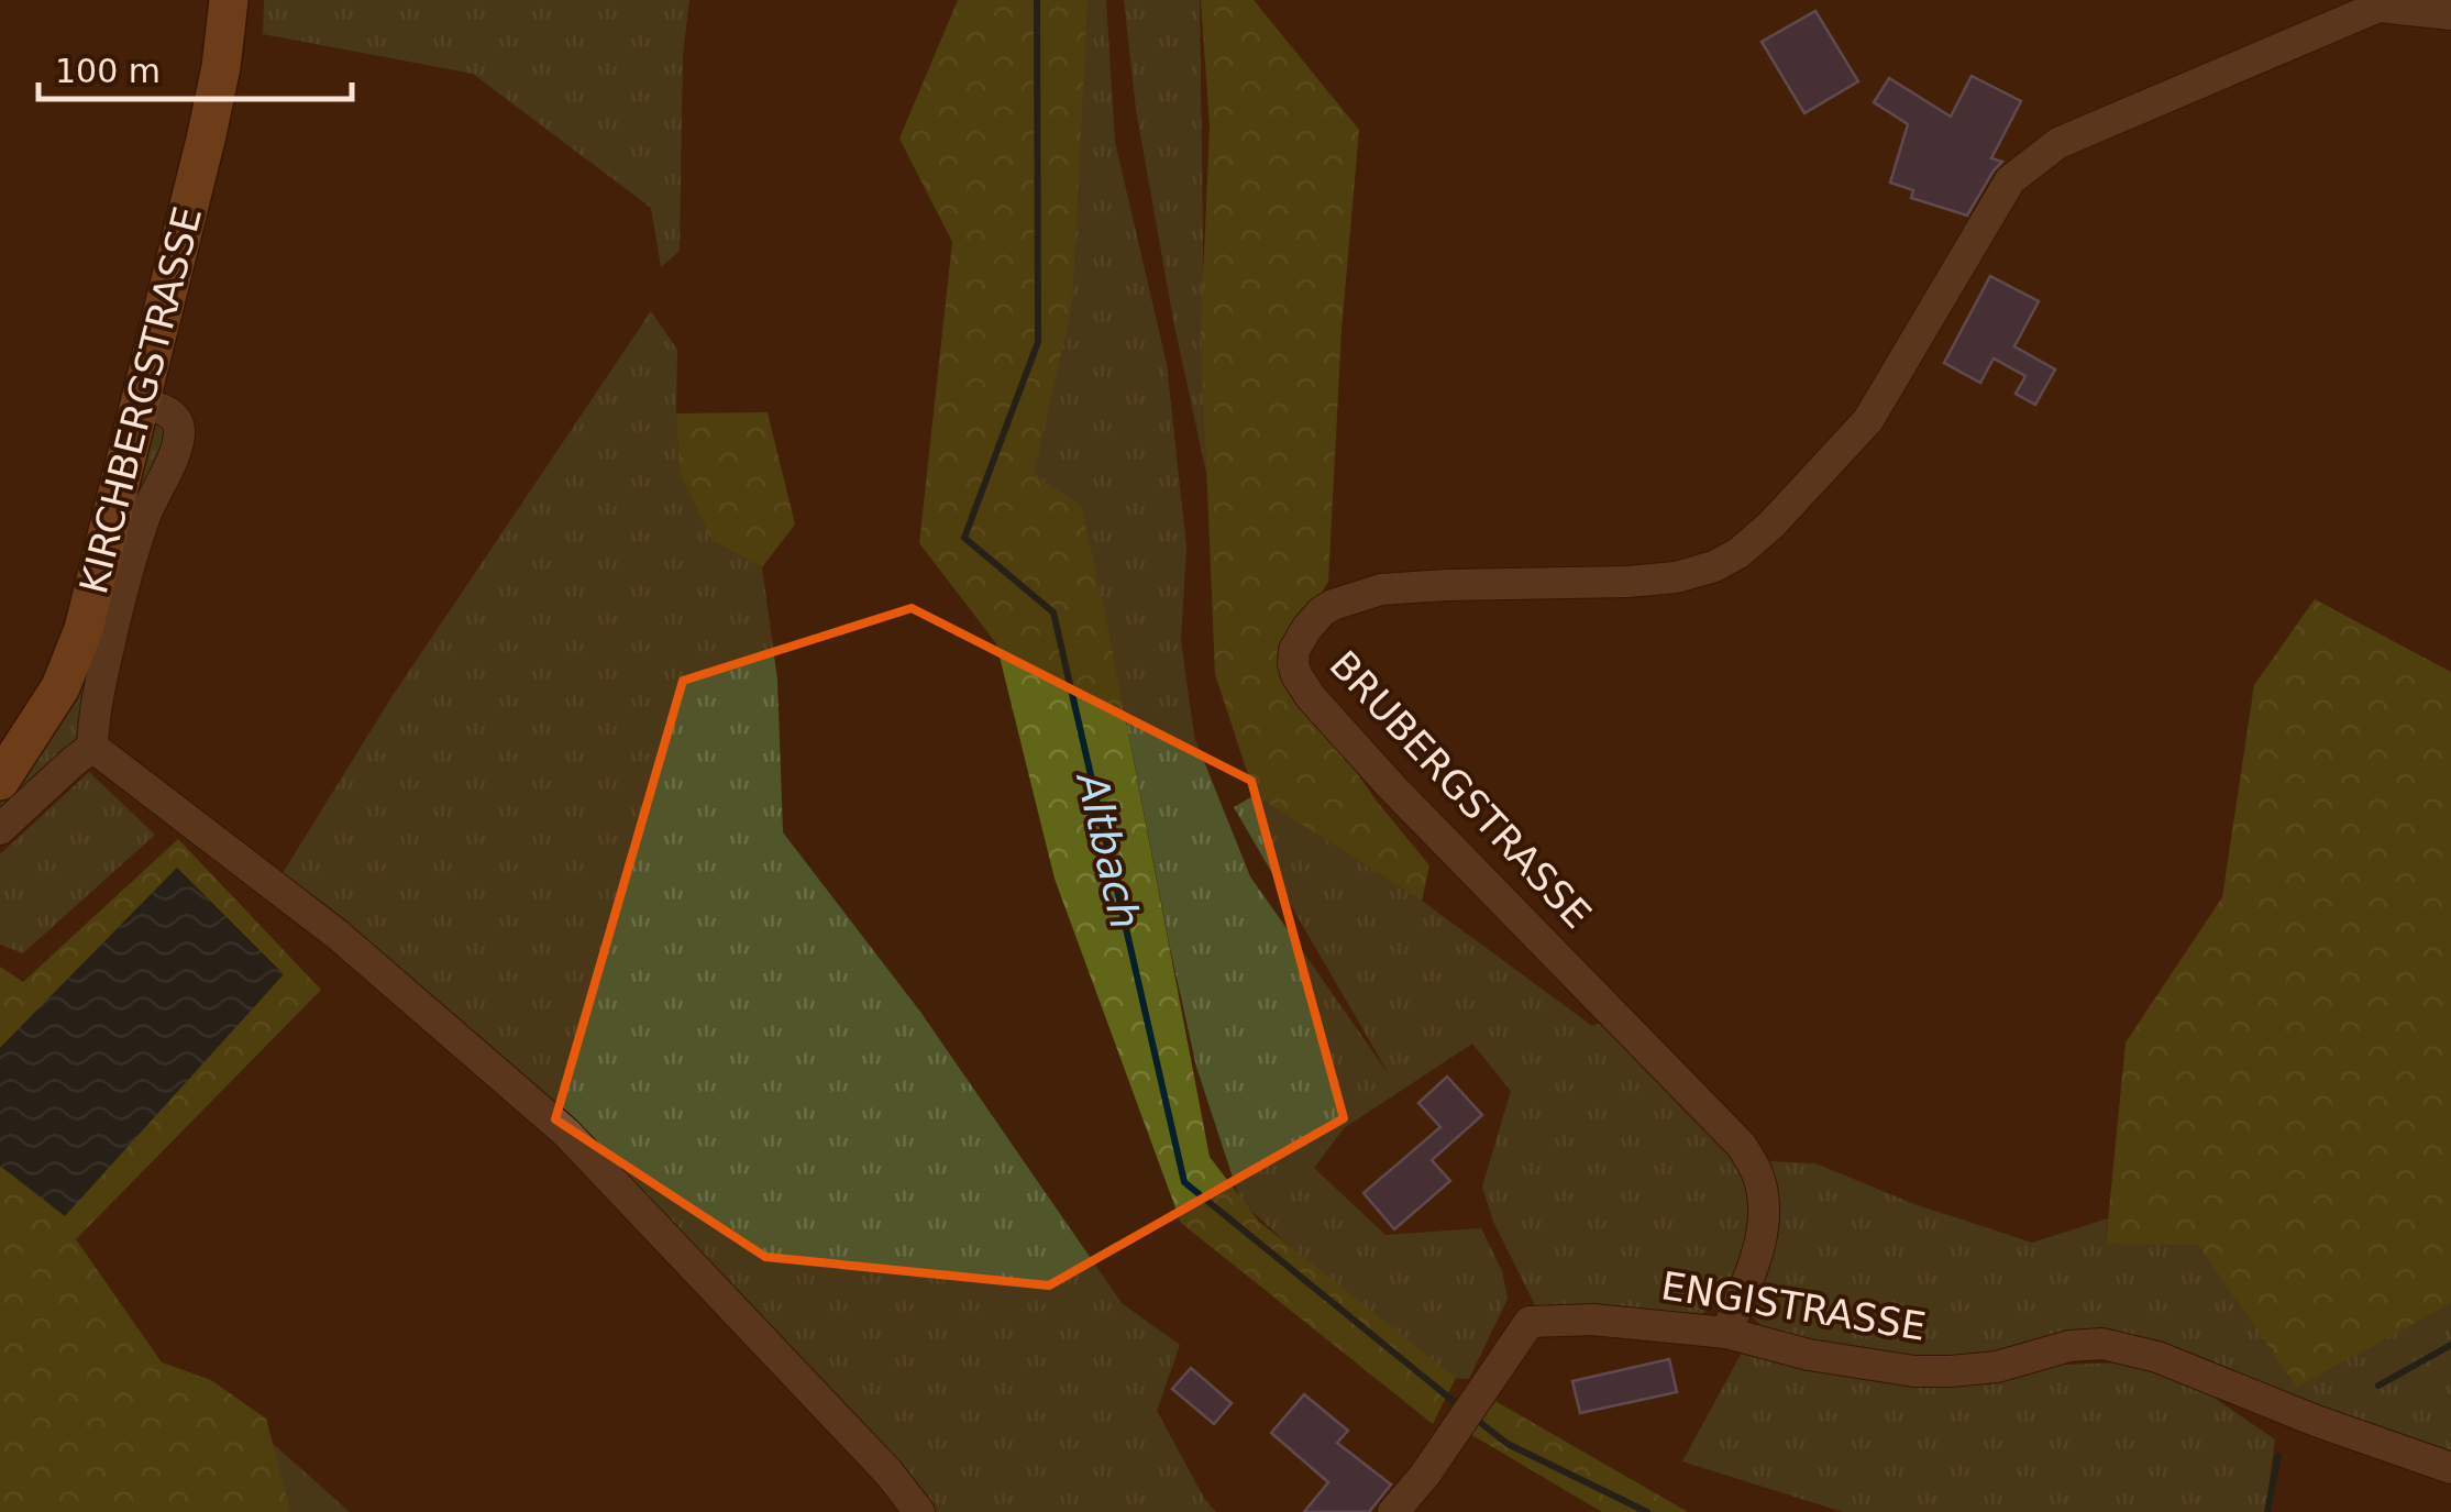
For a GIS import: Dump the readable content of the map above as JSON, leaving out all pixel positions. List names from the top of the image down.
{
  "streets": {
    "main road": ["KIRCHBERGSTRASSE"],
    "street": ["BRUBERGSTRASSE", "ENGISTRASSE"]
  },
  "crossings": [
    ["BRUBERGSTRASSE", "ENGISTRASSE"]
  ],
  "water": ["Altbach"],
  "scale_bar": "100 m"
}
